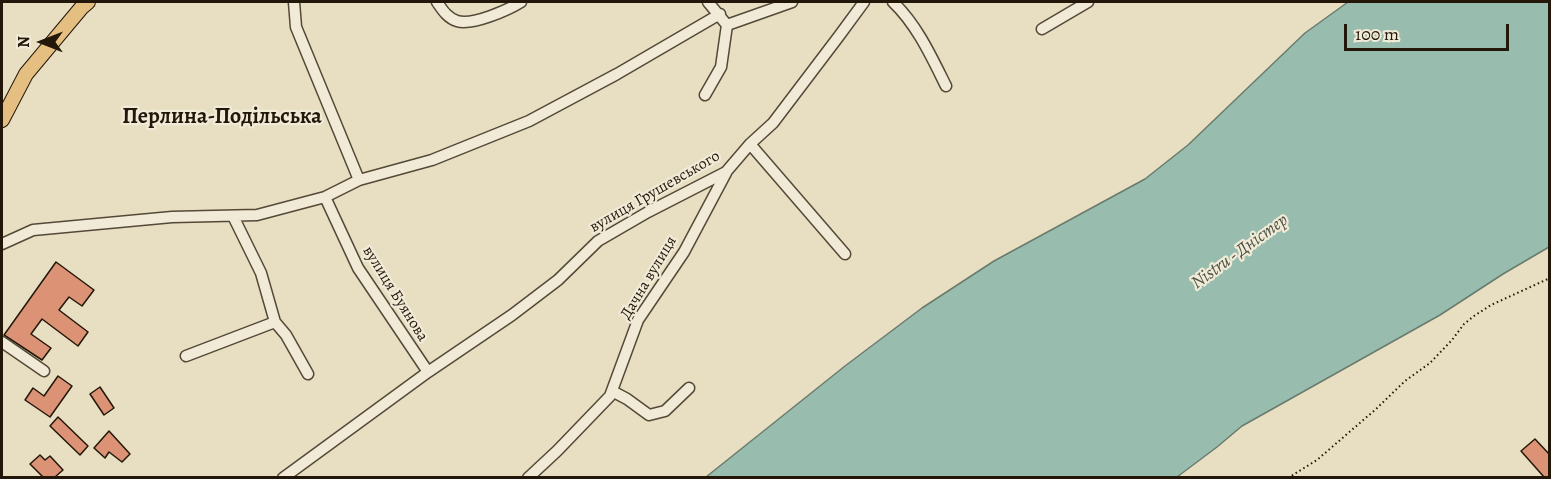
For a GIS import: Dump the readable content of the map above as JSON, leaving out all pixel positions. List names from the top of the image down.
{
  "streets": {
    "street": ["вулиця Грушевського", "Дачна вулиця", "вулиця Буянова"]
  },
  "crossings": [
    ["вулиця Грушевського", "Дачна вулиця"],
    ["вулиця Грушевського", "вулиця Буянова"]
  ],
  "districts": ["Перлина-Подільська"],
  "water": ["Nistru - Дністер"],
  "scale_bar": "100 m",
  "north": "left"
}
